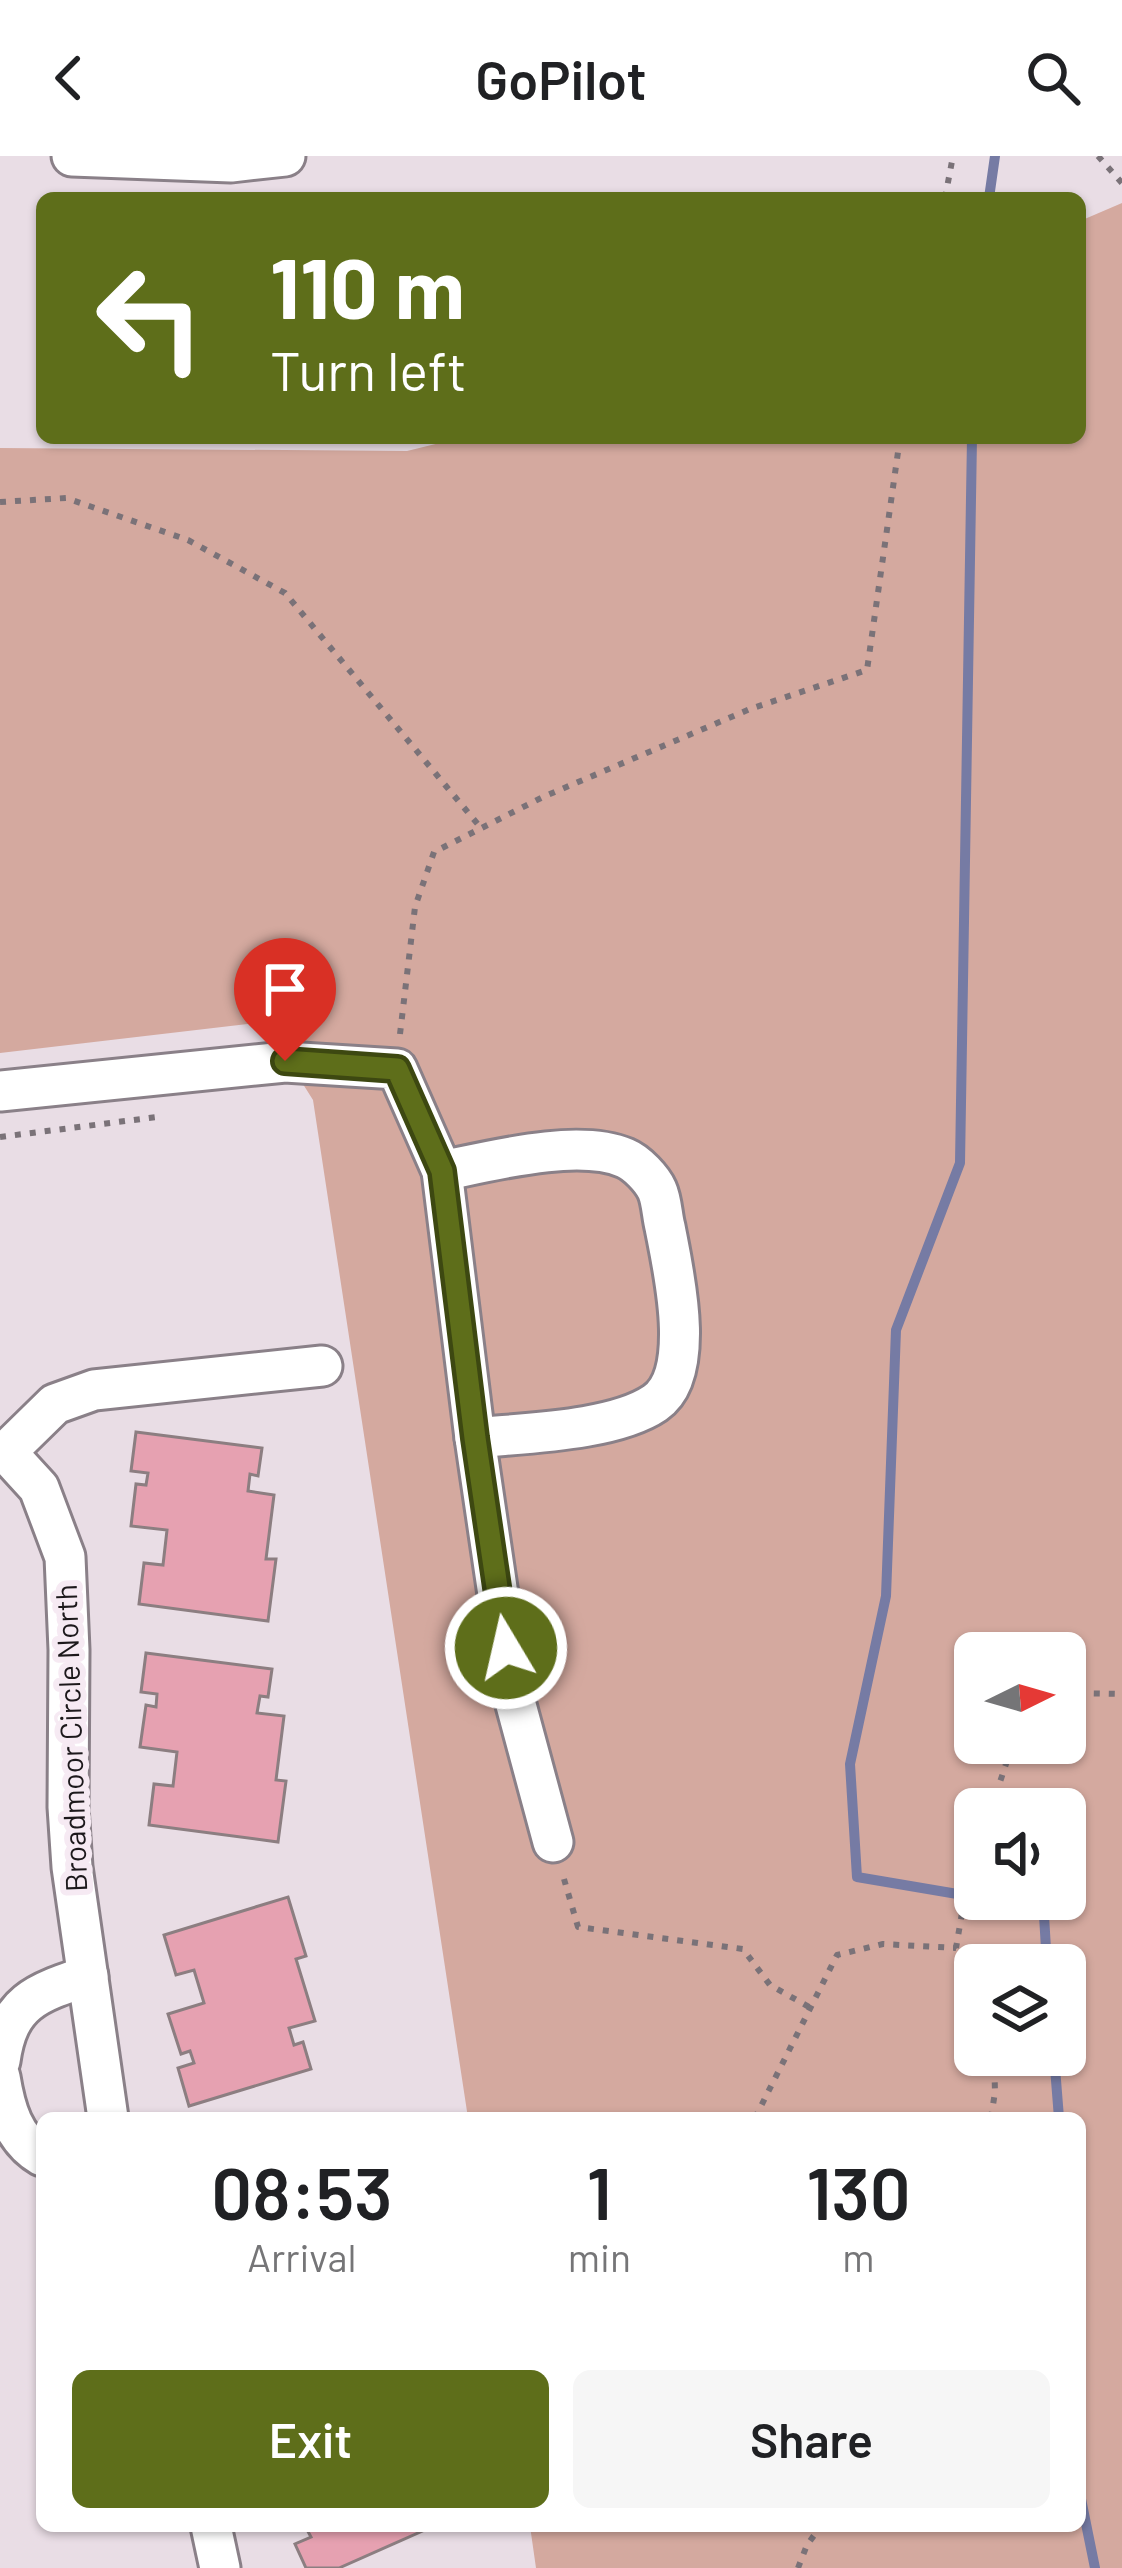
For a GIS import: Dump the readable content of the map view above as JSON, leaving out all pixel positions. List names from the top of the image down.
{
  "streets": {
    "street": ["Broadmoor Circle North"]
  },
  "north": "right",
  "page": {
    "header": "GoPilot",
    "turn": ["110 m", "Turn left"],
    "eta": [
      "08:53",
      "Arrival",
      "1",
      "min",
      "130",
      "m"
    ],
    "buttons": ["Exit", "Share"]
  }
}
